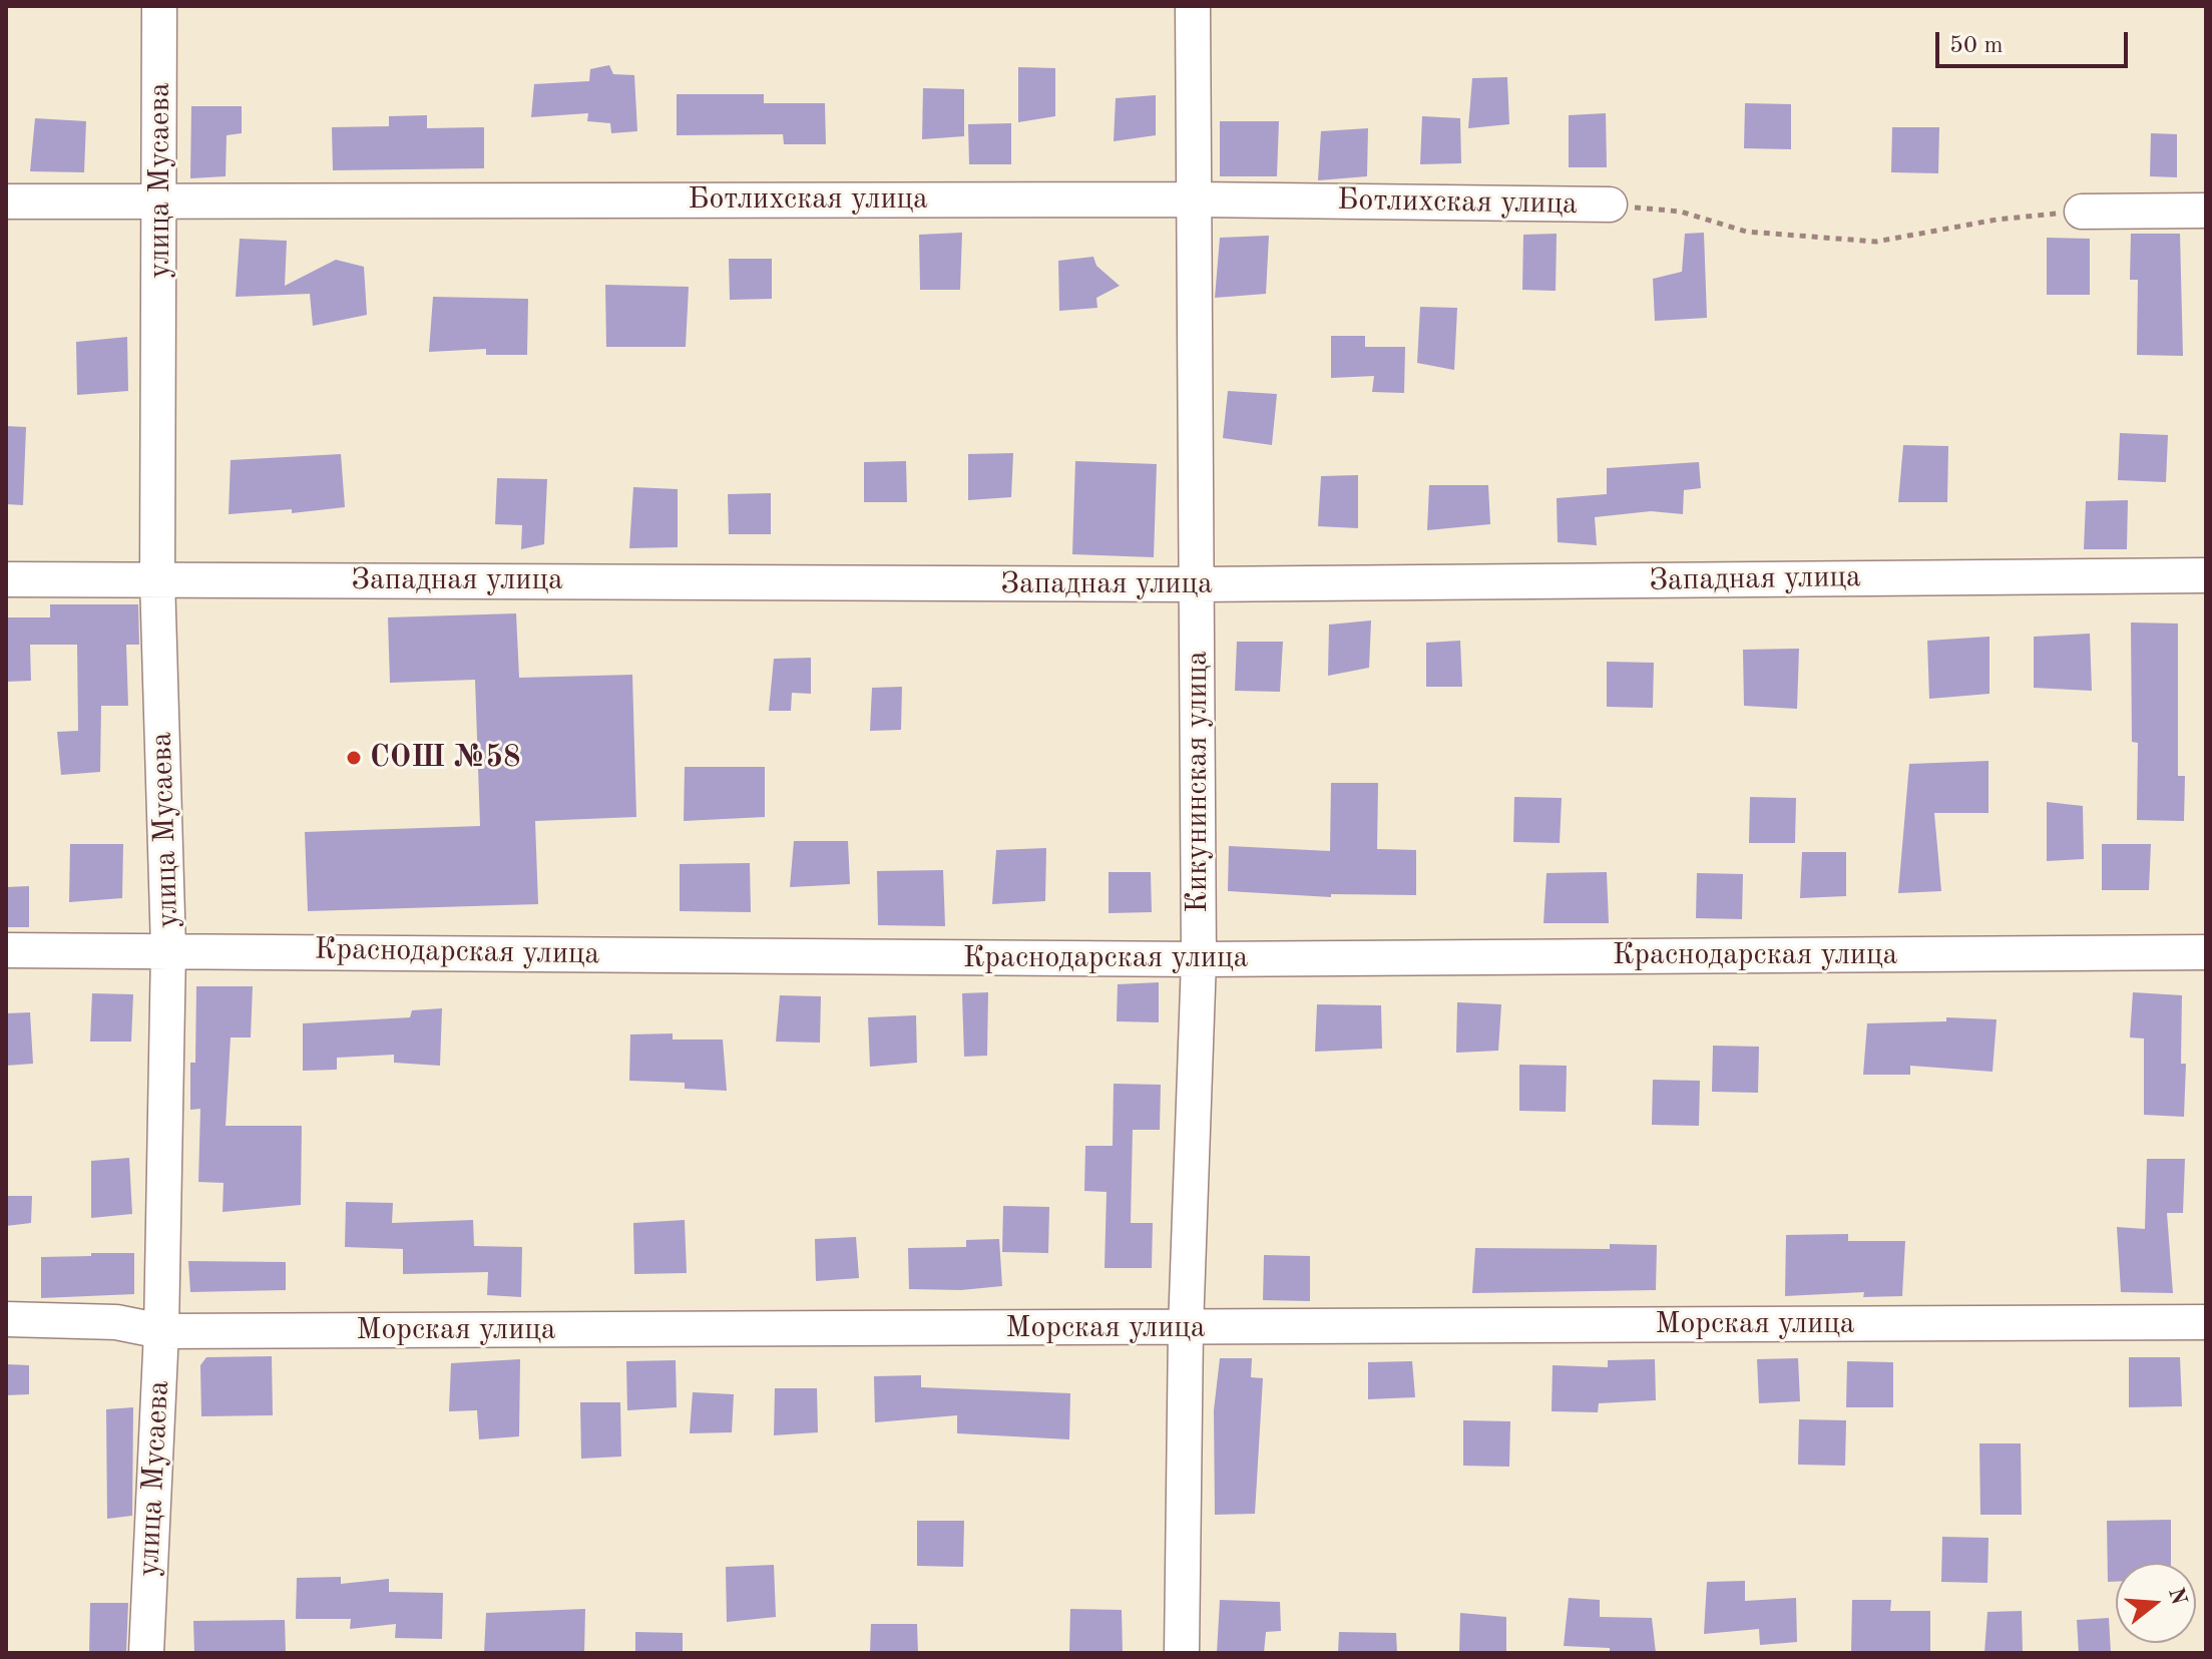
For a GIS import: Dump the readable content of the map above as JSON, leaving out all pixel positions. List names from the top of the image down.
{
  "streets": {
    "street": [
      "улица Мусаева",
      "Ботлихская улица",
      "Западная улица",
      "Кикунинская улица",
      "Краснодарская улица",
      "Морская улица"
    ]
  },
  "crossings": [
    ["улица Мусаева", "Ботлихская улица"],
    ["улица Мусаева", "Западная улица"],
    ["улица Мусаева", "Краснодарская улица"],
    ["улица Мусаева", "Морская улица"],
    ["Ботлихская улица", "Кикунинская улица"],
    ["Западная улица", "Кикунинская улица"],
    ["Кикунинская улица", "Краснодарская улица"],
    ["Кикунинская улица", "Морская улица"]
  ],
  "places": ["СОШ №58"],
  "scale_bar": "50 m",
  "north": "right"
}
